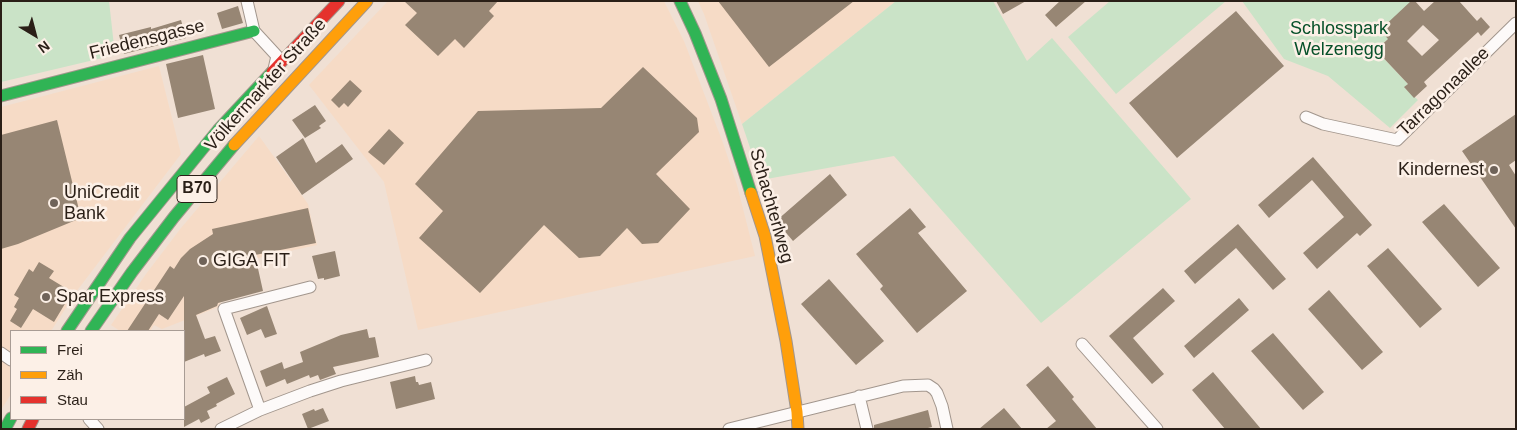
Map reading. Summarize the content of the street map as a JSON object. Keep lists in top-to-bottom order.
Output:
{
  "streets": {
    "main road": [
      "Friedensgasse",
      "Völkermarkter Straße",
      "B70",
      "Schachterlweg"
    ],
    "street": ["Tarragonaallee"]
  },
  "parks": ["Schlosspark Welzenegg"],
  "places": [
    "Kindernest",
    "UniCredit Bank",
    "GIGA FIT",
    "Spar Express"
  ],
  "legend": ["Frei", "Zäh", "Stau"],
  "north": "bottom right"
}
